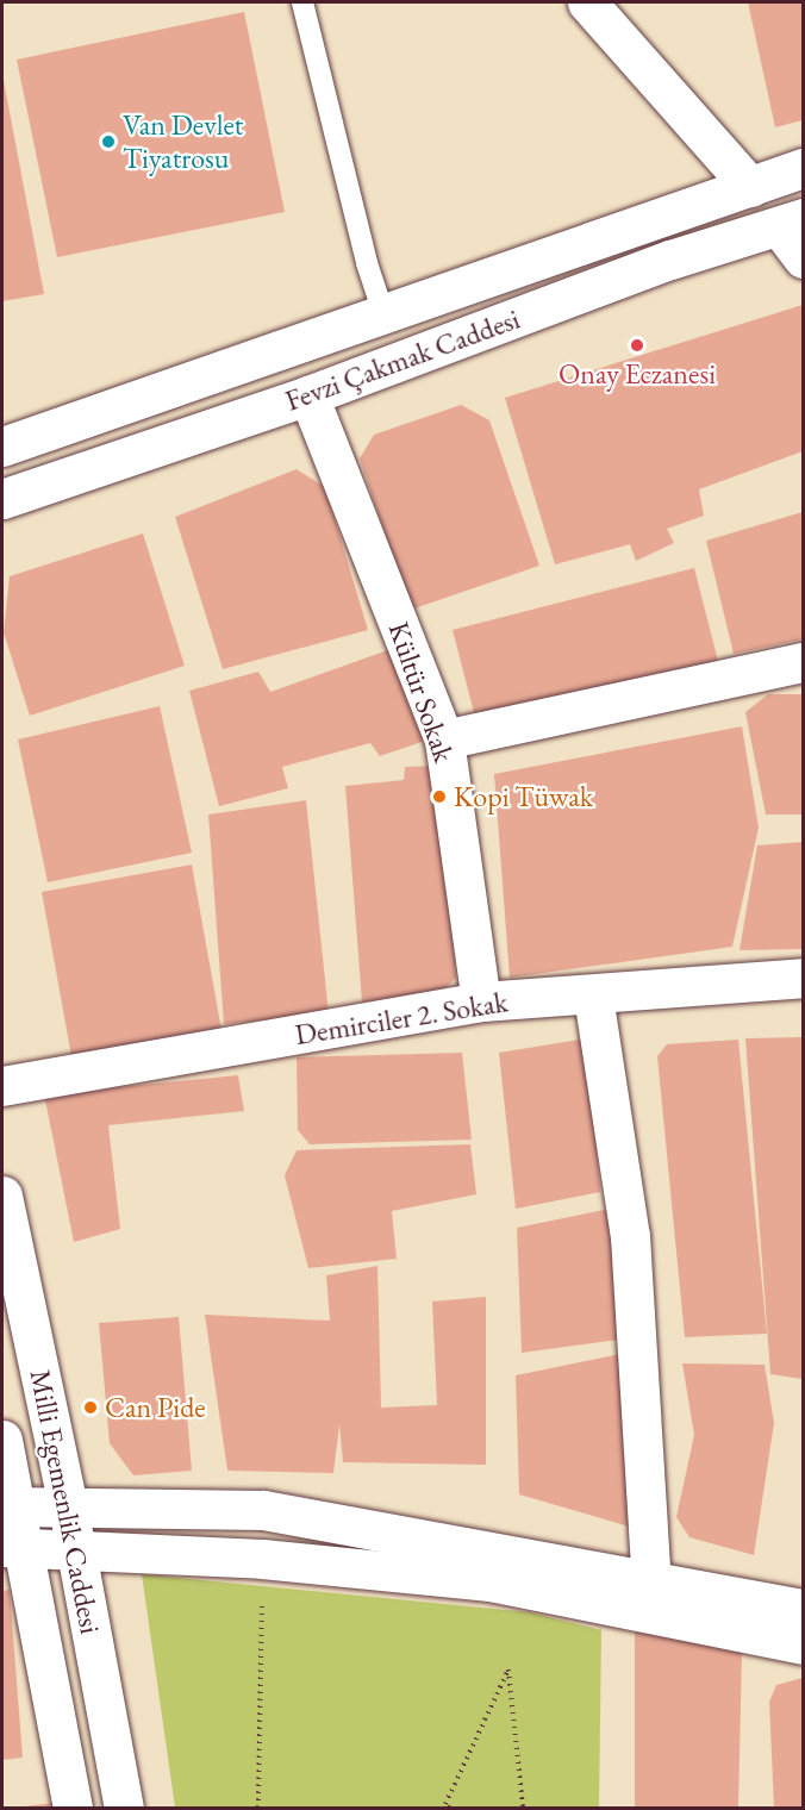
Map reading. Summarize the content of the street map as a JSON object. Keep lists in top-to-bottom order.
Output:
{
  "streets": {
    "street": [
      "Fevzi Çakmak Caddesi",
      "Kültür Sokak",
      "Demirciler 2. Sokak",
      "Milli Egemenlik Caddesi"
    ]
  },
  "crossings": [
    ["Fevzi Çakmak Caddesi", "Kültür Sokak"],
    ["Kültür Sokak", "Demirciler 2. Sokak"]
  ],
  "places": [
    "Van Devlet Tiyatrosu",
    "Onay Eczanesi",
    "Kopi Tüwak",
    "Can Pide"
  ]
}
